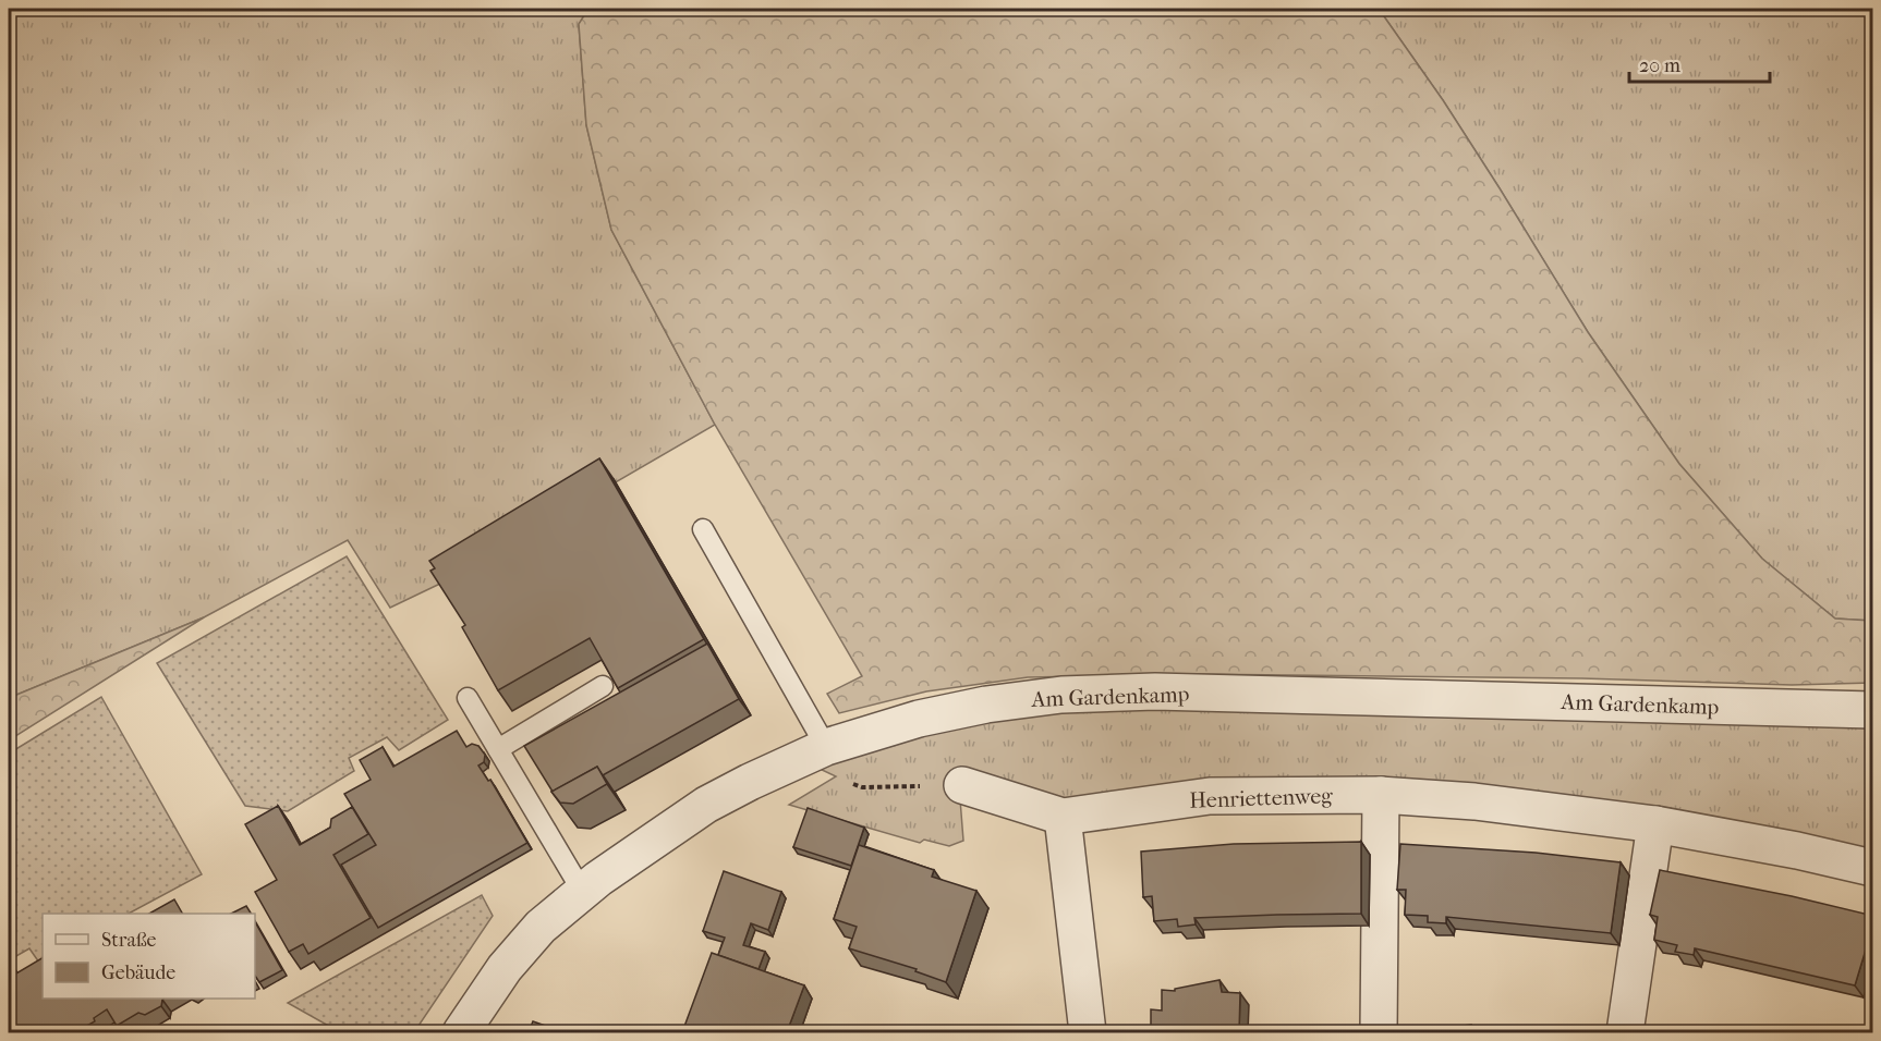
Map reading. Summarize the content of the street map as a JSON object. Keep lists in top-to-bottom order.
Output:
{
  "streets": {
    "street": ["Am Gardenkamp", "Henriettenweg"]
  },
  "legend": ["Straße", "Gebäude"],
  "scale_bar": "20 m"
}
